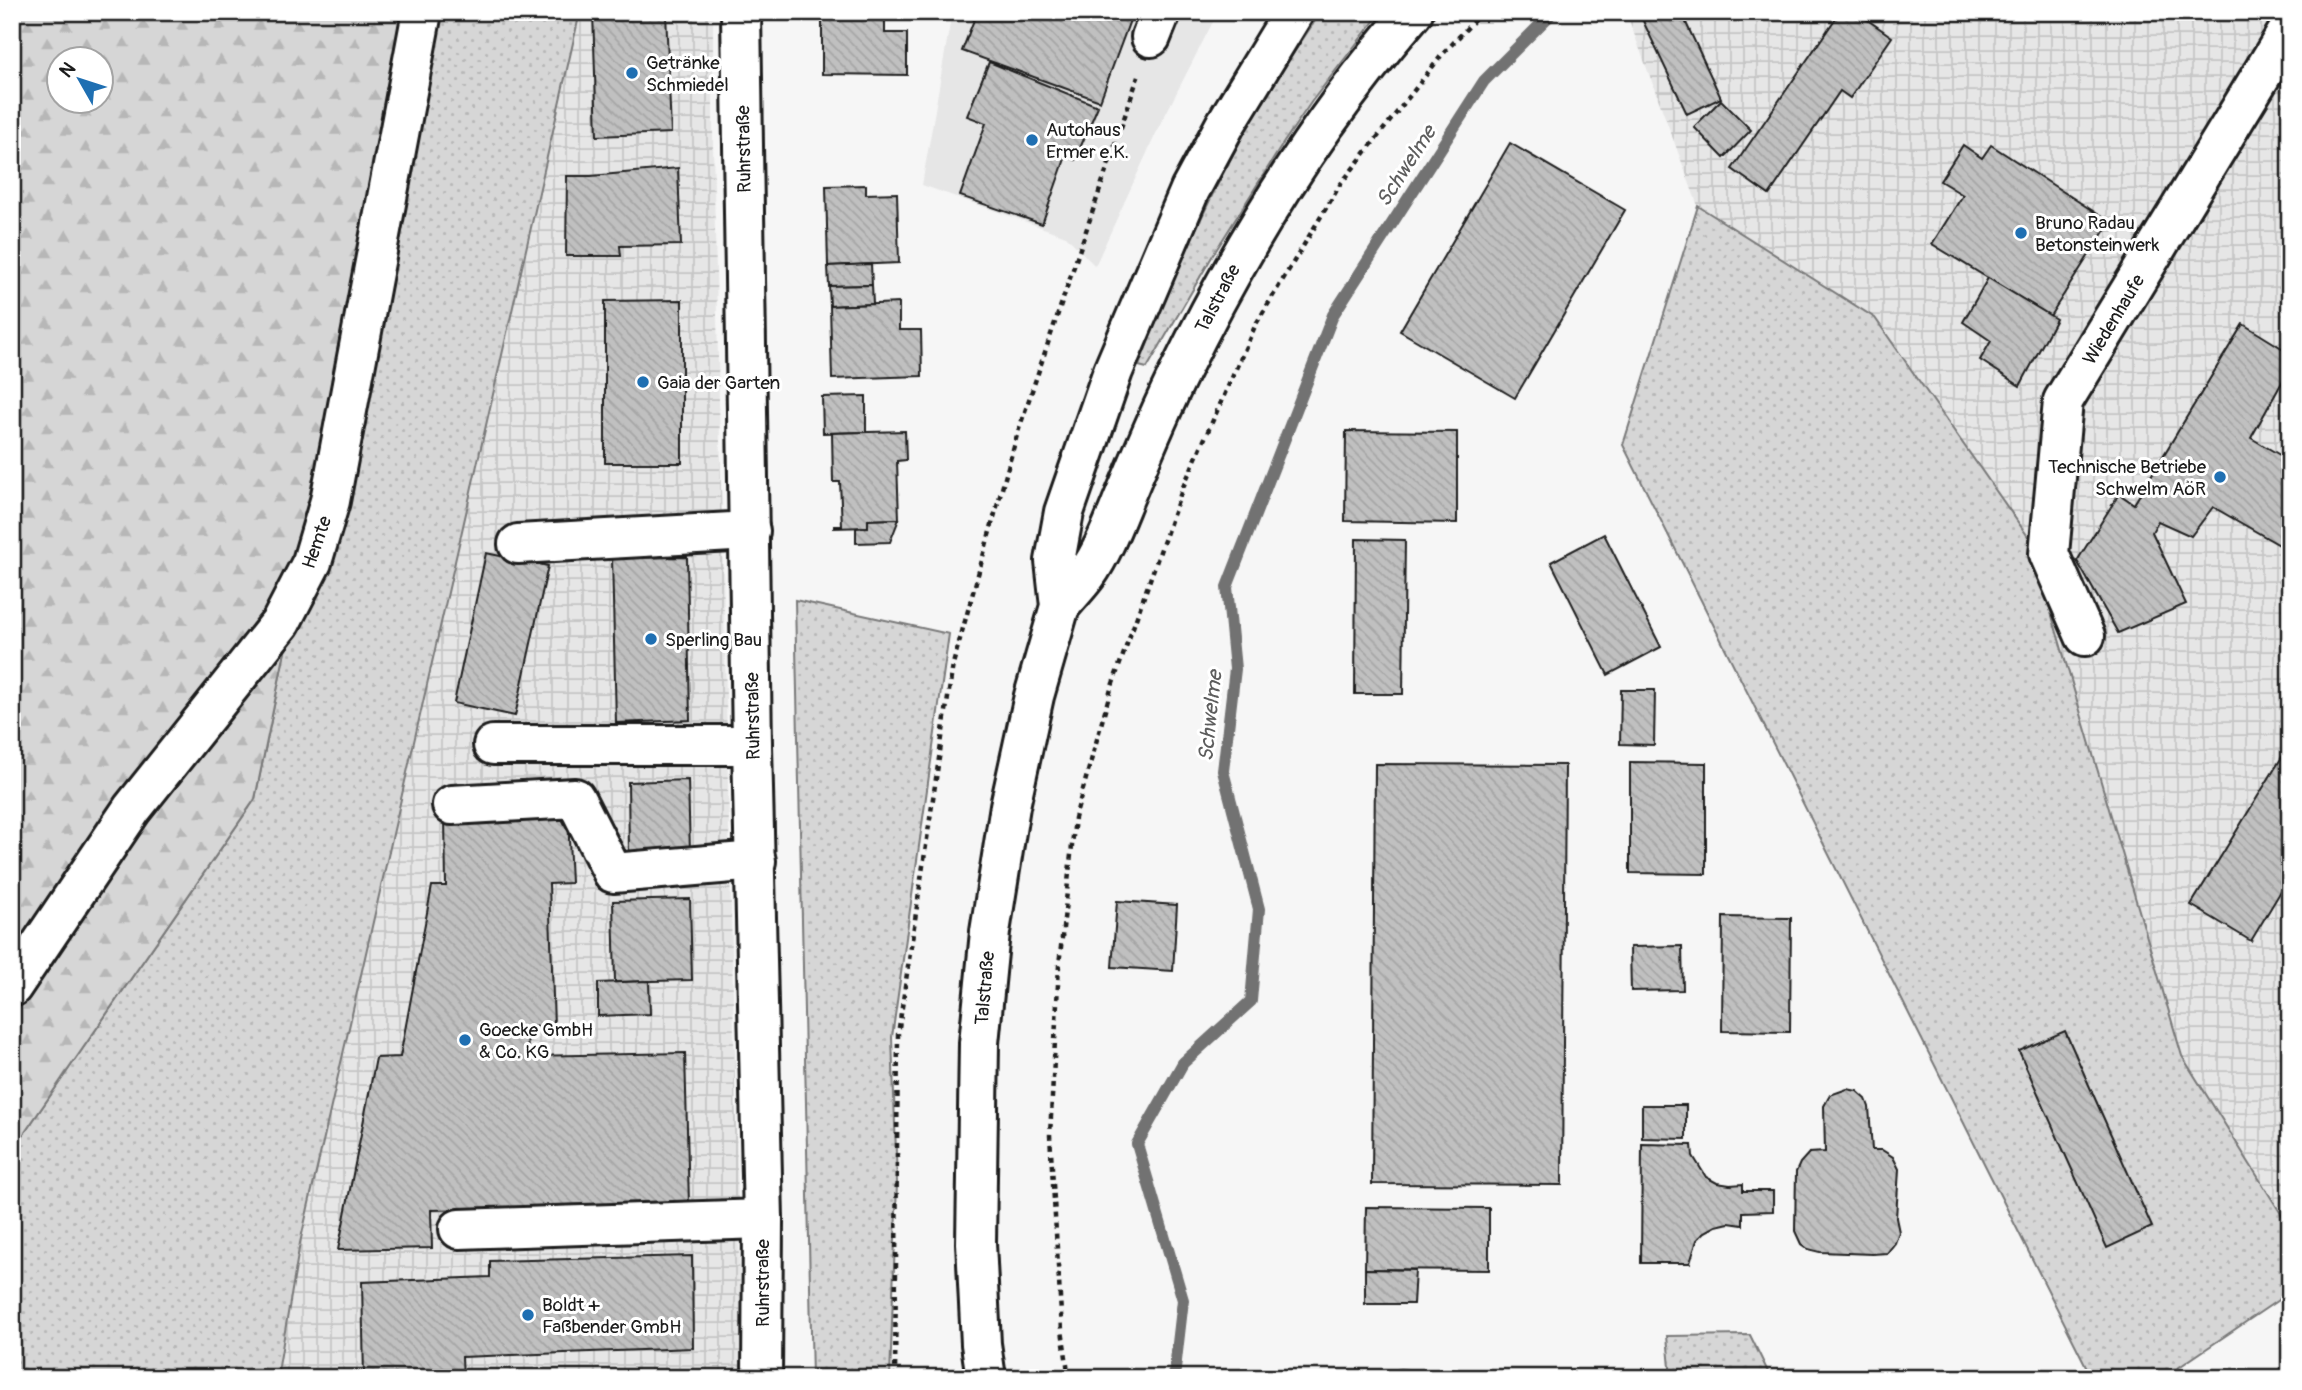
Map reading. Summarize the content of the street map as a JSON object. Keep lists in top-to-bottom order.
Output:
{
  "streets": {
    "street": [
      "Ruhrstraße",
      "Talstraße",
      "Wiedenhaufe",
      "Hemte"
    ]
  },
  "water": ["Schwelme"],
  "places": [
    "Getränke Schmiedel",
    "Autohaus Ermer e.K.",
    "Bruno Radau Betonsteinwerk",
    "Gaia der Garten",
    "Technische Betriebe Schwelm AöR",
    "Sperling Bau",
    "Goecke GmbH & Co. KG",
    "Boldt + Faßbender GmbH"
  ],
  "north": "top left"
}
